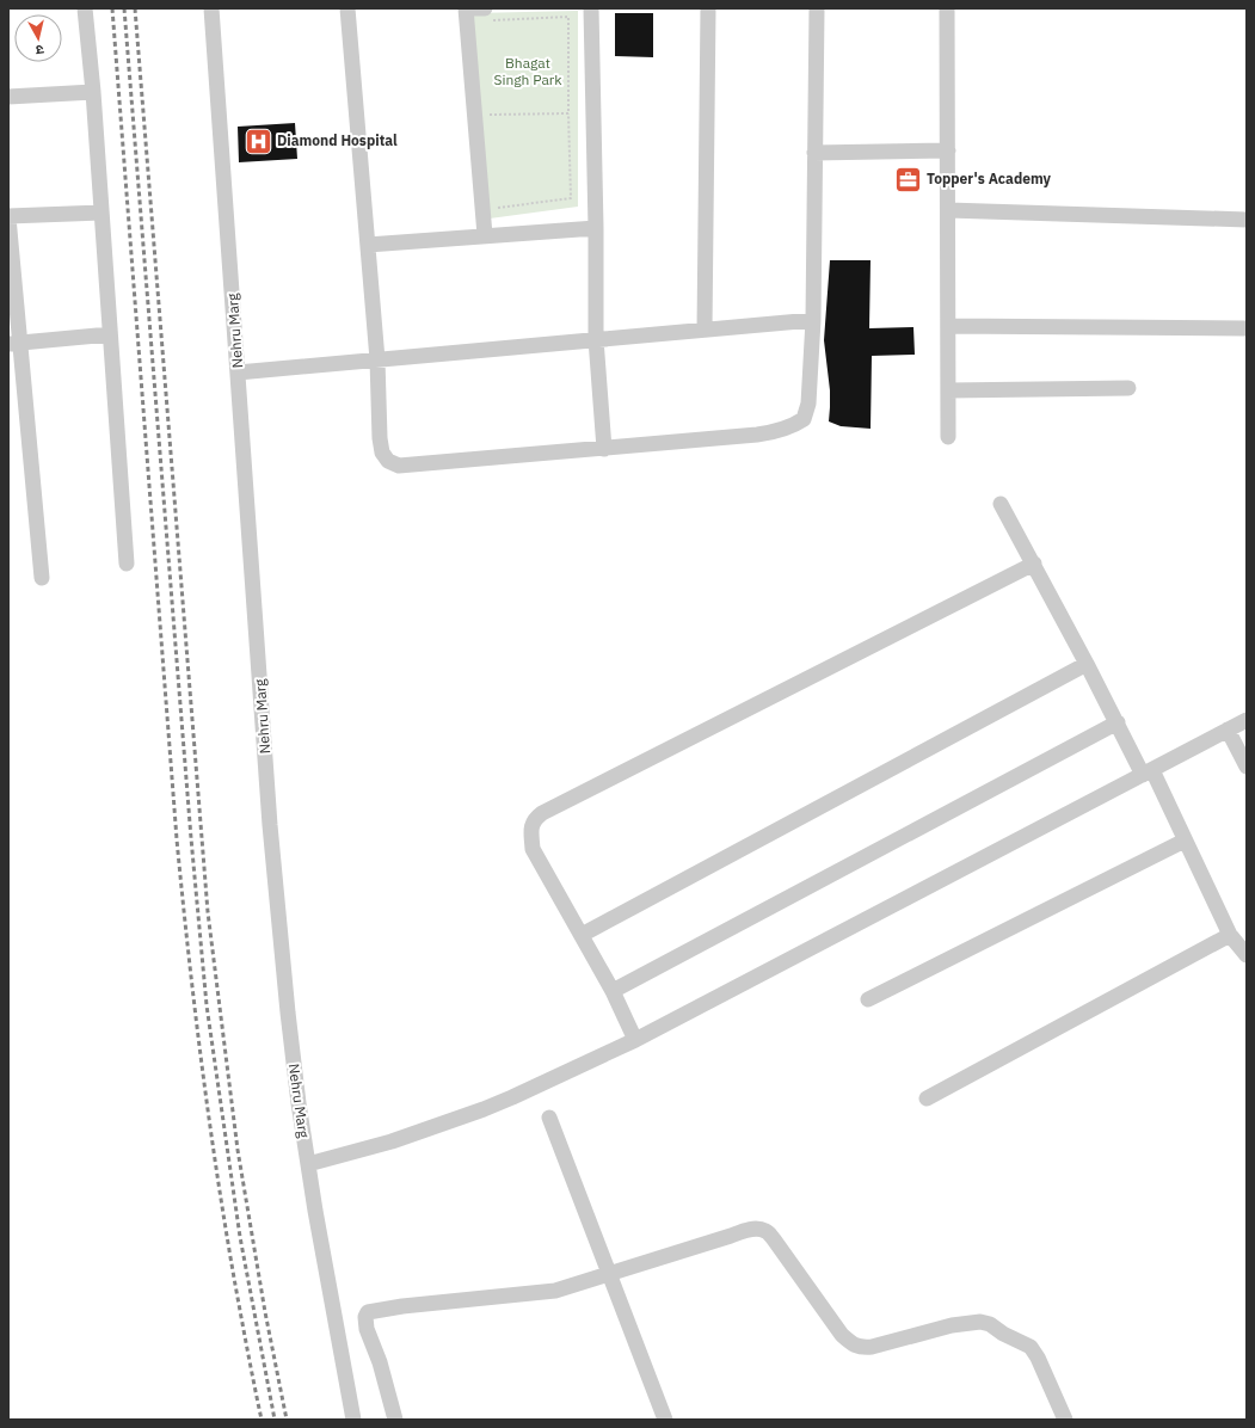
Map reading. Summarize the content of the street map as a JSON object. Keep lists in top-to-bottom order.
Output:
{
  "streets": {
    "street": ["Nehru Marg"]
  },
  "parks": ["Bhagat Singh Park"],
  "places": {
    "hospital": ["Diamond Hospital"],
    "office": ["Topper's Academy"]
  },
  "north": "bottom"
}
